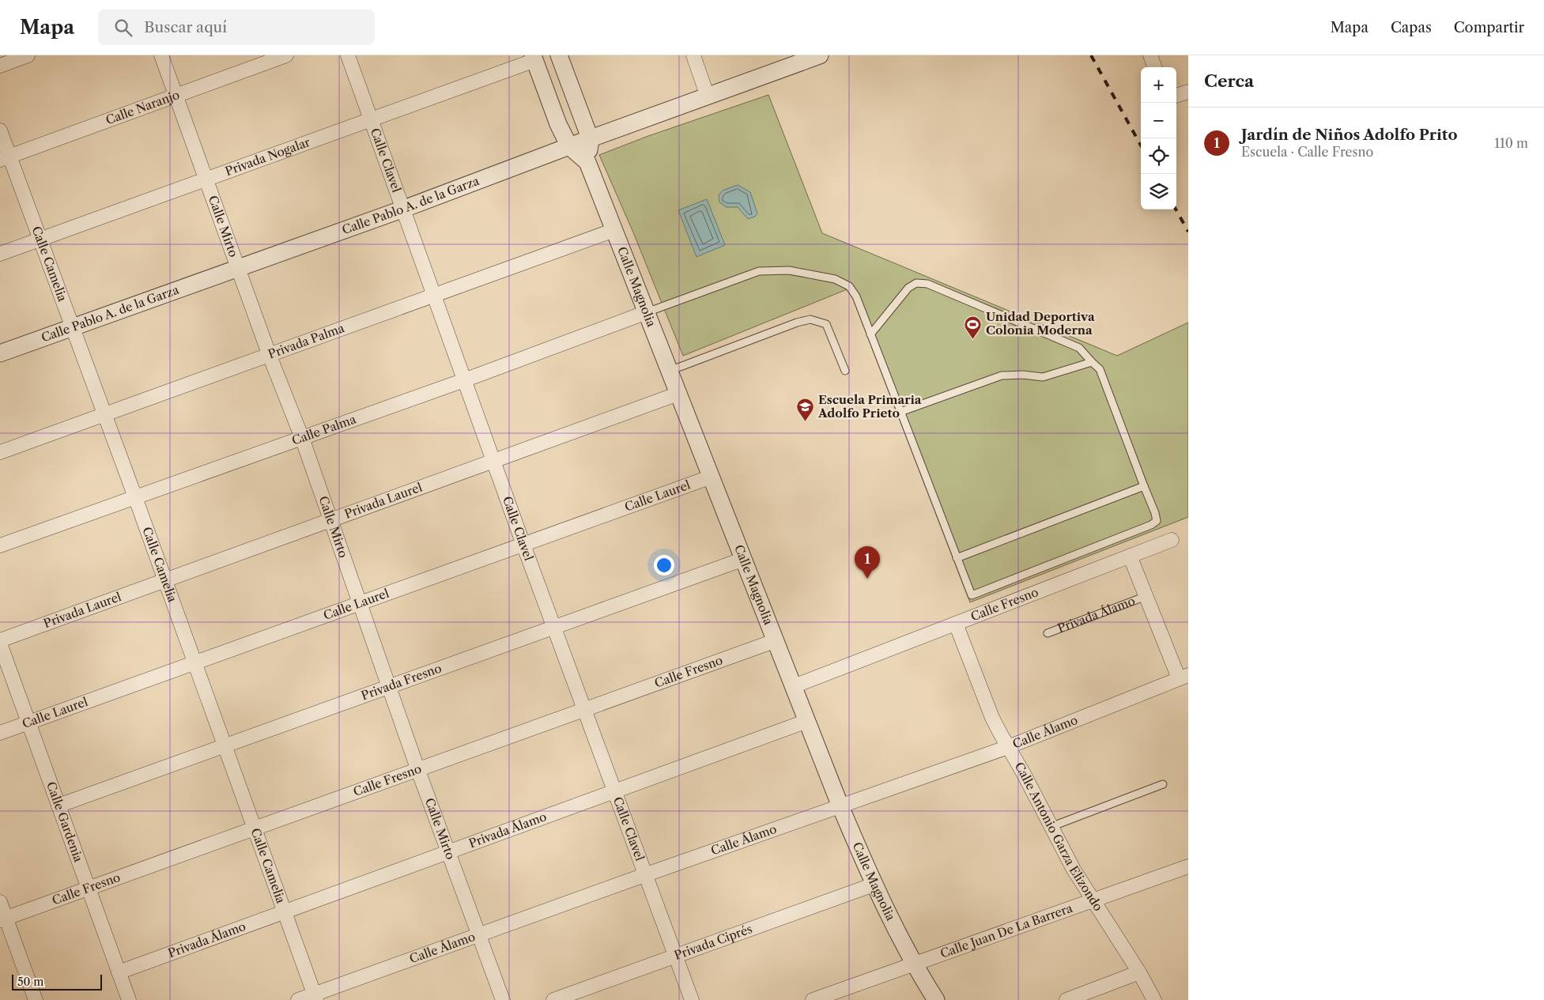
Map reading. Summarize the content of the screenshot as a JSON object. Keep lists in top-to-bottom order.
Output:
{
  "streets": {
    "street": [
      "Calle Naranjo",
      "Privada Nogalar",
      "Calle Clavel",
      "Calle Pablo A. de la Garza",
      "Calle Mirto",
      "Calle Camelia",
      "Calle Magnolia",
      "Privada Palma",
      "Calle Palma",
      "Calle Laurel",
      "Privada Laurel",
      "Calle Fresno",
      "Privada Álamo",
      "Privada Fresno",
      "Calle Álamo",
      "Calle Gardenia",
      "Calle Antonio Garza Elizondo",
      "Calle Juan De La Barrera",
      "Privada Ciprés"
    ]
  },
  "crossings": [
    ["Calle Naranjo", "Calle Mirto"],
    ["Calle Naranjo", "Calle Camelia"],
    ["Privada Nogalar", "Calle Clavel"],
    ["Privada Nogalar", "Calle Mirto"],
    ["Privada Nogalar", "Calle Camelia"],
    ["Privada Nogalar", "Calle Magnolia"],
    ["Calle Clavel", "Calle Pablo A. de la Garza"],
    ["Calle Clavel", "Privada Palma"],
    ["Calle Clavel", "Calle Palma"],
    ["Calle Clavel", "Calle Laurel"],
    ["Calle Clavel", "Privada Laurel"],
    ["Calle Clavel", "Calle Fresno"],
    ["Calle Clavel", "Privada Álamo"],
    ["Calle Clavel", "Privada Fresno"],
    ["Calle Clavel", "Calle Álamo"],
    ["Calle Clavel", "Privada Ciprés"],
    ["Calle Pablo A. de la Garza", "Calle Mirto"],
    ["Calle Pablo A. de la Garza", "Calle Camelia"],
    ["Calle Pablo A. de la Garza", "Calle Magnolia"],
    ["Calle Mirto", "Privada Palma"],
    ["Calle Mirto", "Calle Palma"],
    ["Calle Mirto", "Calle Laurel"],
    ["Calle Mirto", "Privada Laurel"],
    ["Calle Mirto", "Calle Fresno"],
    ["Calle Mirto", "Privada Álamo"],
    ["Calle Mirto", "Privada Fresno"],
    ["Calle Mirto", "Calle Álamo"],
    ["Calle Camelia", "Privada Palma"],
    ["Calle Camelia", "Calle Palma"],
    ["Calle Camelia", "Calle Laurel"],
    ["Calle Camelia", "Privada Laurel"],
    ["Calle Camelia", "Calle Fresno"],
    ["Calle Camelia", "Privada Álamo"],
    ["Calle Camelia", "Privada Fresno"],
    ["Calle Camelia", "Calle Álamo"],
    ["Calle Magnolia", "Privada Palma"],
    ["Calle Magnolia", "Calle Palma"],
    ["Calle Magnolia", "Calle Laurel"],
    ["Calle Magnolia", "Privada Laurel"],
    ["Calle Magnolia", "Calle Fresno"],
    ["Calle Magnolia", "Privada Álamo"],
    ["Calle Magnolia", "Privada Fresno"],
    ["Calle Magnolia", "Calle Álamo"],
    ["Calle Magnolia", "Calle Juan De La Barrera"],
    ["Calle Magnolia", "Privada Ciprés"],
    ["Calle Laurel", "Calle Gardenia"],
    ["Calle Fresno", "Calle Gardenia"],
    ["Calle Fresno", "Calle Antonio Garza Elizondo"],
    ["Privada Álamo", "Calle Gardenia"],
    ["Privada Fresno", "Calle Gardenia"],
    ["Calle Álamo", "Calle Antonio Garza Elizondo"],
    ["Calle Antonio Garza Elizondo", "Calle Juan De La Barrera"]
  ],
  "places": {
    "sports": ["Unidad Deportiva Colonia Moderna"],
    "school or university": ["Escuela Primaria Adolfo Prieto"]
  },
  "scale_bar": "50 m",
  "page": {
    "header": "Mapa",
    "search": "Buscar aquí",
    "nav": ["Mapa", "Capas", "Compartir"],
    "heading": "Cerca",
    "map_buttons": ["+", "−"],
    "list": [
      {
        "mark": "1",
        "name": "Jardín de Niños Adolfo Prito",
        "note": "Escuela · Calle Fresno",
        "value": "110 m"
      }
    ],
    "pins": "1",
    "scale": "50 m"
  }
}
